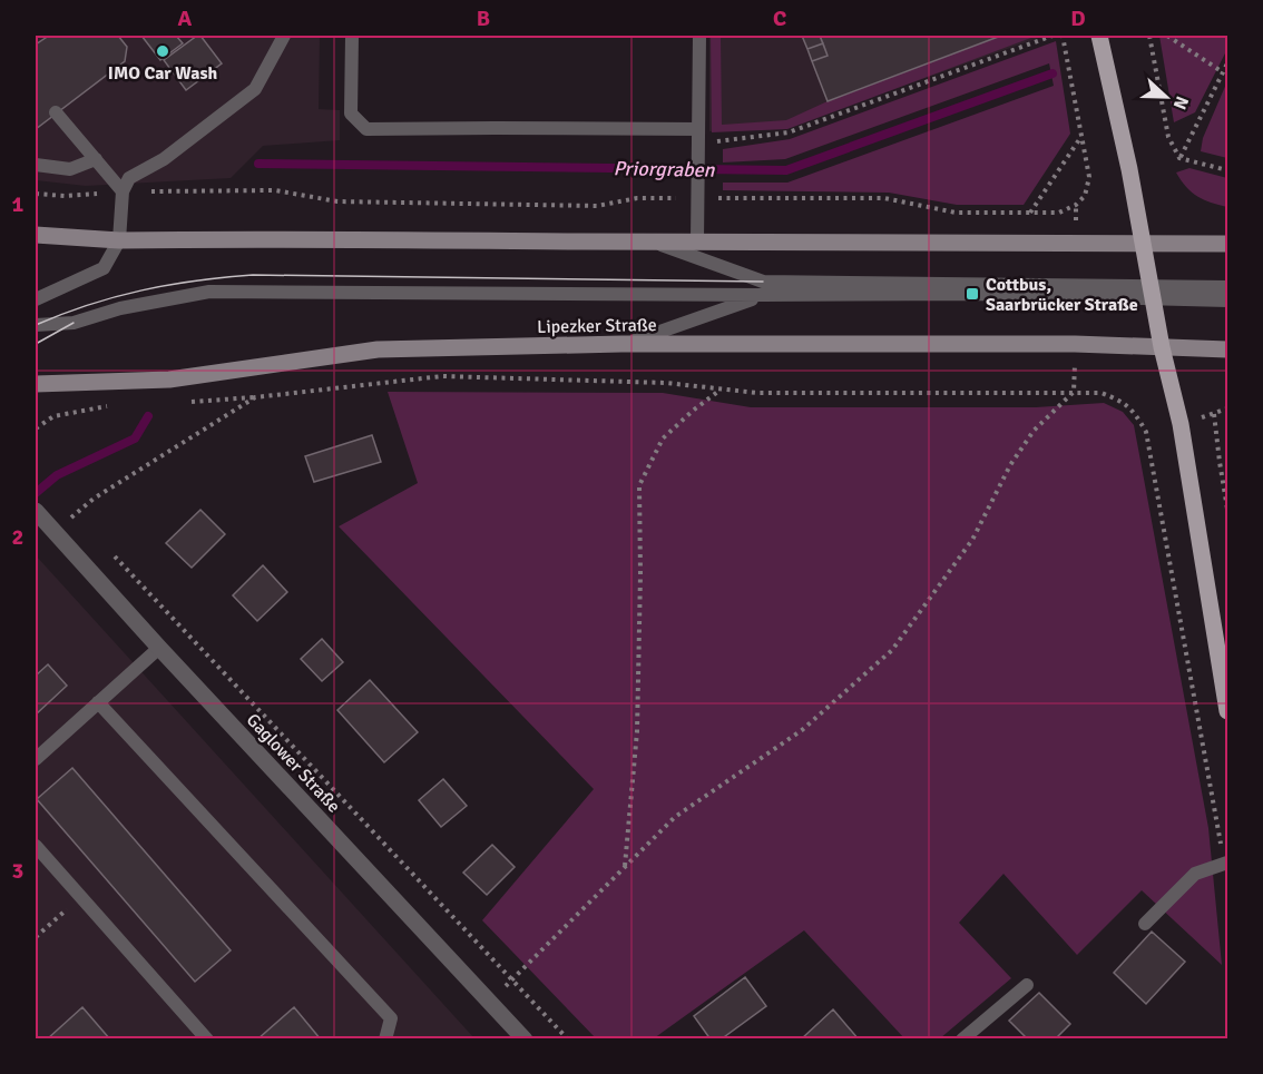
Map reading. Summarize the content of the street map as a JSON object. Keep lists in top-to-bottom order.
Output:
{
  "streets": {
    "main road": ["Lipezker Straße"],
    "street": ["Gaglower Straße"]
  },
  "water": ["Priorgraben"],
  "places": {
    "other": ["IMO Car Wash"],
    "transit": ["Cottbus, Saarbrücker Straße"]
  },
  "north": "right",
  "grid": {
    "columns": [
      "A",
      "B",
      "C",
      "D"
    ],
    "rows": ["1", "2", "3"]
  }
}
